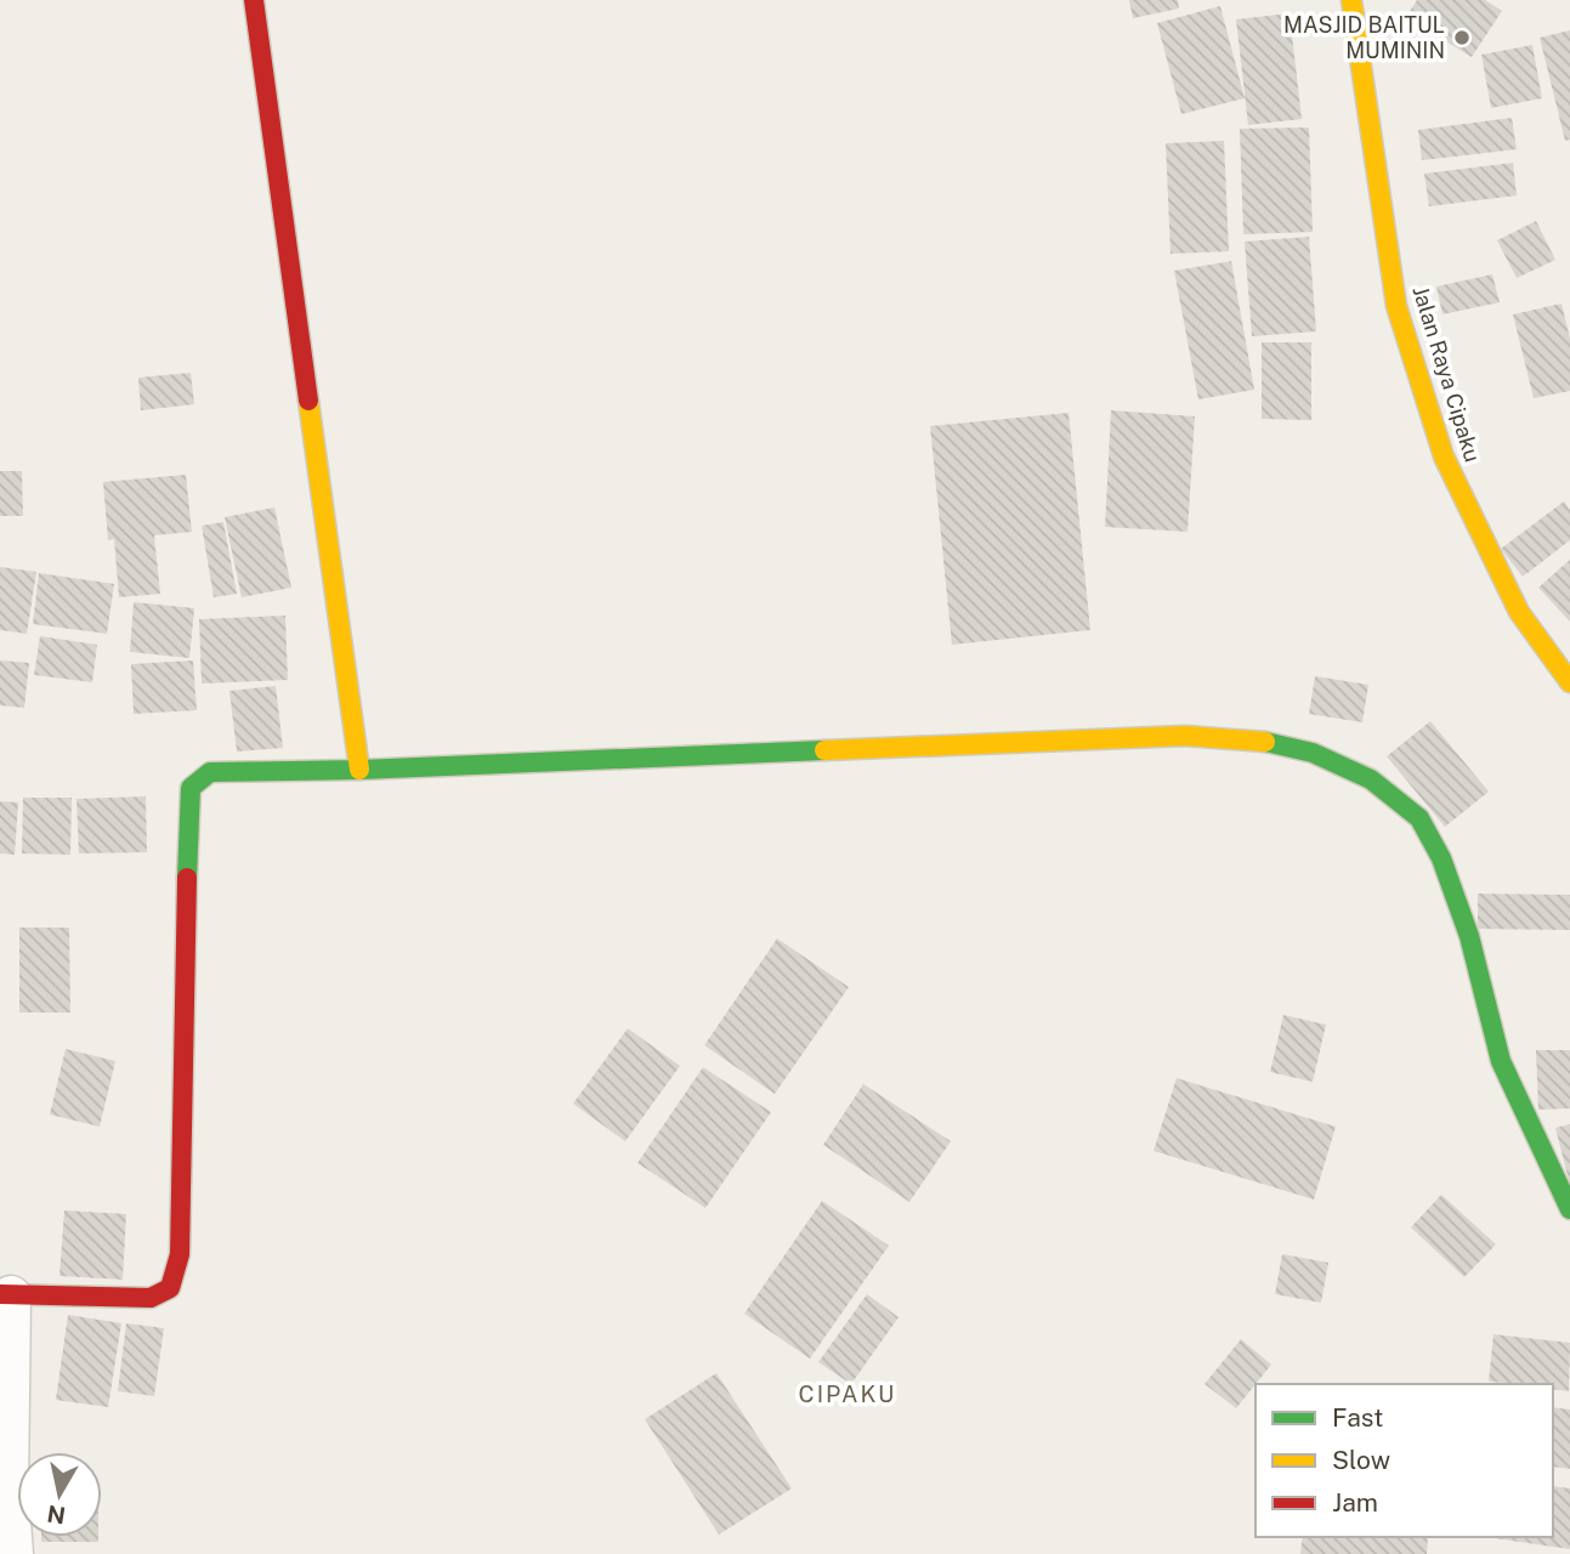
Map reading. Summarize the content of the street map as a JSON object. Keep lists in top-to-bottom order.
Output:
{
  "streets": {
    "street": ["Jalan Raya Cipaku"]
  },
  "districts": ["CIPAKU"],
  "places": ["MASJID BAITUL MUMININ"],
  "legend": ["Fast", "Slow", "Jam"],
  "north": "bottom"
}
